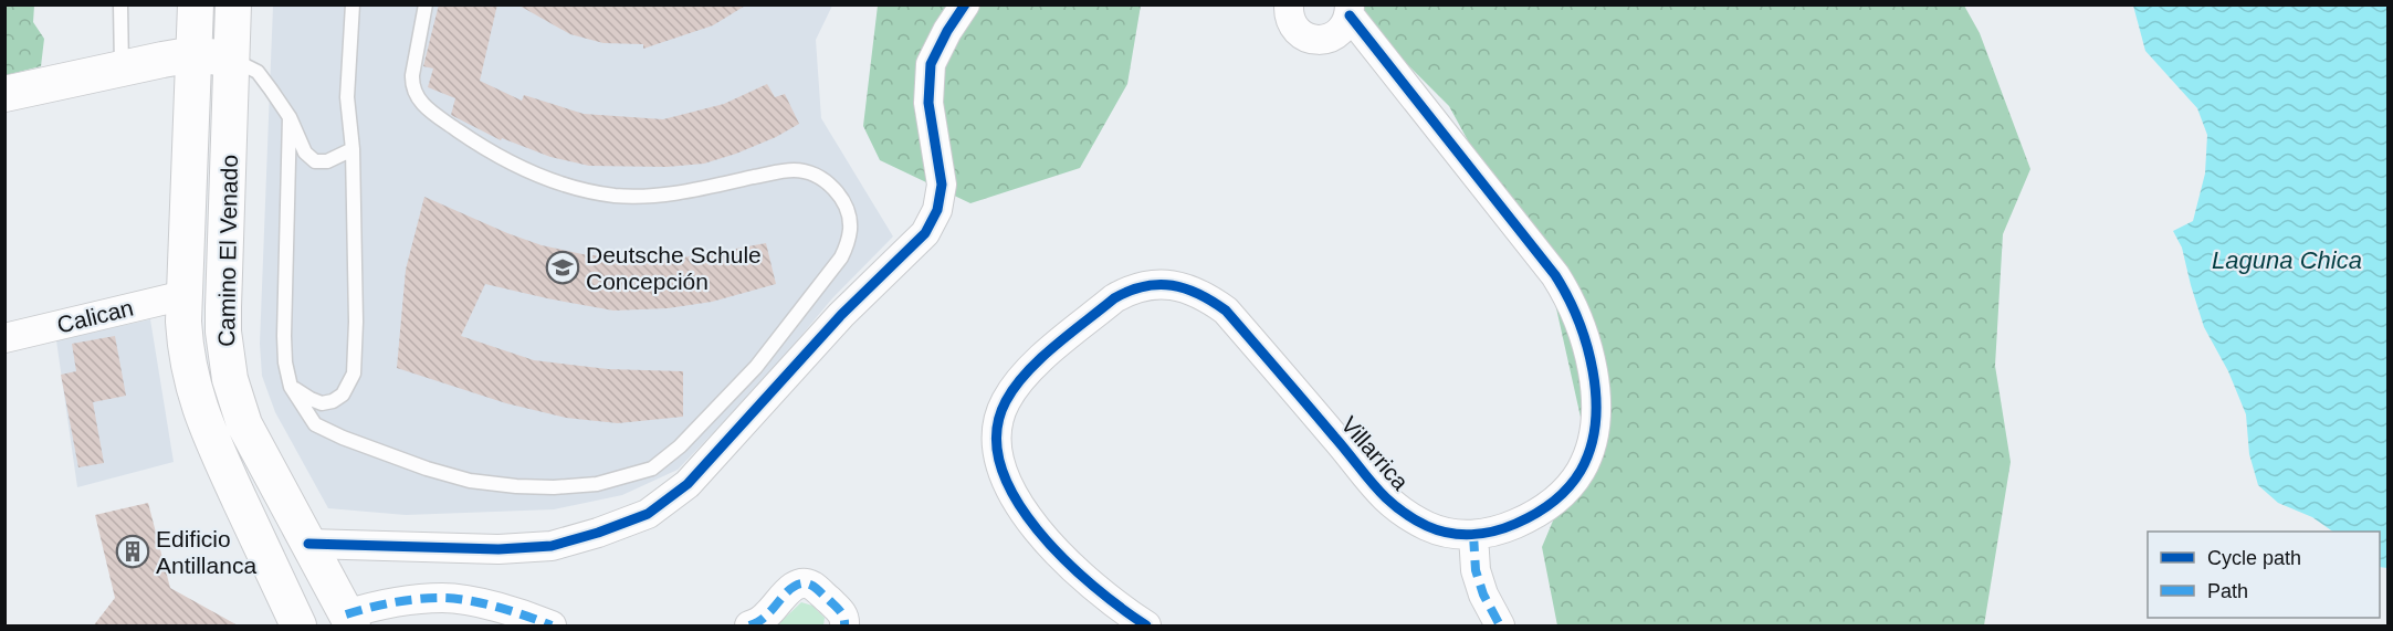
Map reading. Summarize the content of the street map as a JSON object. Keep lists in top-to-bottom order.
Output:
{
  "streets": {
    "street": ["Camino El Venado", "Calican", "Villarrica"]
  },
  "crossings": [
    ["Camino El Venado", "Calican"]
  ],
  "water": ["Laguna Chica"],
  "places": {
    "school or university": ["Deutsche Schule Concepción"],
    "building": ["Edificio Antillanca"]
  },
  "legend": ["Cycle path", "Path"]
}
